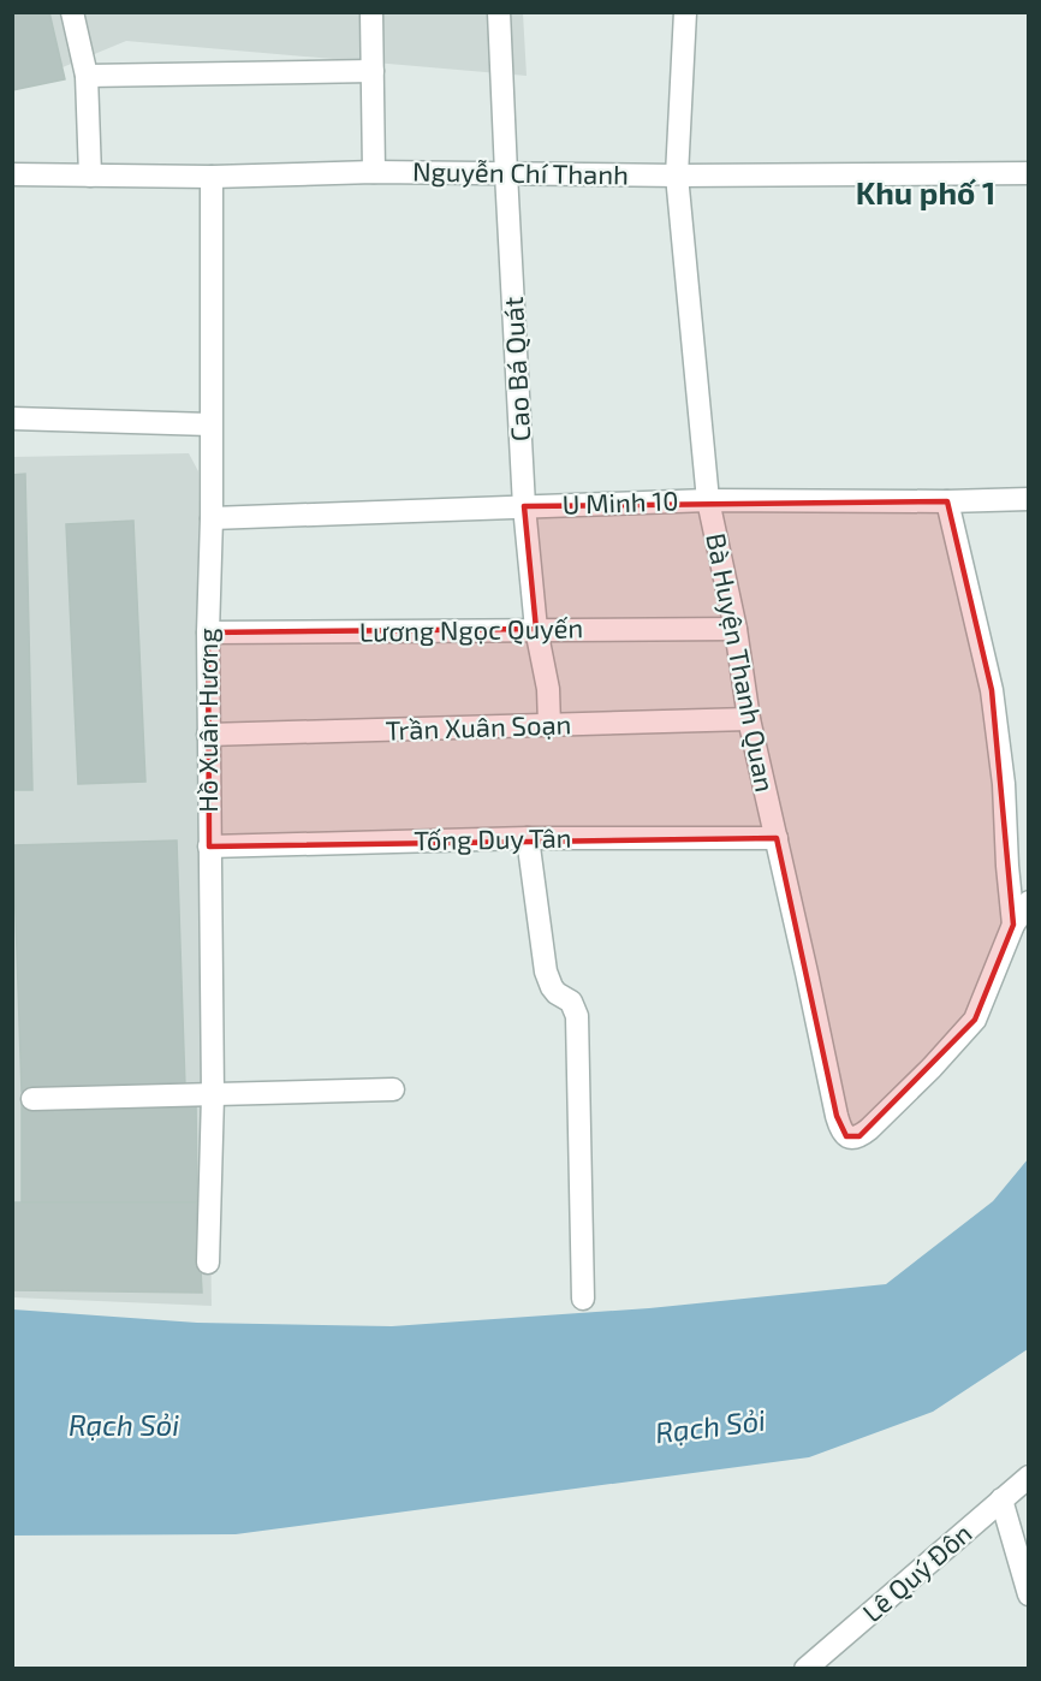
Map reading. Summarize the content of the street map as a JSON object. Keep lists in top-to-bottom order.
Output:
{
  "streets": {
    "street": [
      "Nguyễn Chí Thanh",
      "Cao Bá Quát",
      "U Minh 10",
      "Lương Ngọc Quyến",
      "Bà Huyện Thanh Quan",
      "Hồ Xuân Hương",
      "Trần Xuân Soạn",
      "Tống Duy Tân",
      "Lê Quý Đôn"
    ]
  },
  "crossings": [
    ["Nguyễn Chí Thanh", "Cao Bá Quát"],
    ["Nguyễn Chí Thanh", "Bà Huyện Thanh Quan"],
    ["Nguyễn Chí Thanh", "Hồ Xuân Hương"],
    ["Cao Bá Quát", "U Minh 10"],
    ["Cao Bá Quát", "Lương Ngọc Quyến"],
    ["Cao Bá Quát", "Trần Xuân Soạn"],
    ["U Minh 10", "Bà Huyện Thanh Quan"],
    ["U Minh 10", "Hồ Xuân Hương"],
    ["Lương Ngọc Quyến", "Bà Huyện Thanh Quan"],
    ["Lương Ngọc Quyến", "Hồ Xuân Hương"],
    ["Bà Huyện Thanh Quan", "Trần Xuân Soạn"],
    ["Bà Huyện Thanh Quan", "Tống Duy Tân"],
    ["Hồ Xuân Hương", "Trần Xuân Soạn"],
    ["Hồ Xuân Hương", "Tống Duy Tân"]
  ],
  "districts": ["Khu phố 1"],
  "water": ["Rạch Sỏi"]
}
